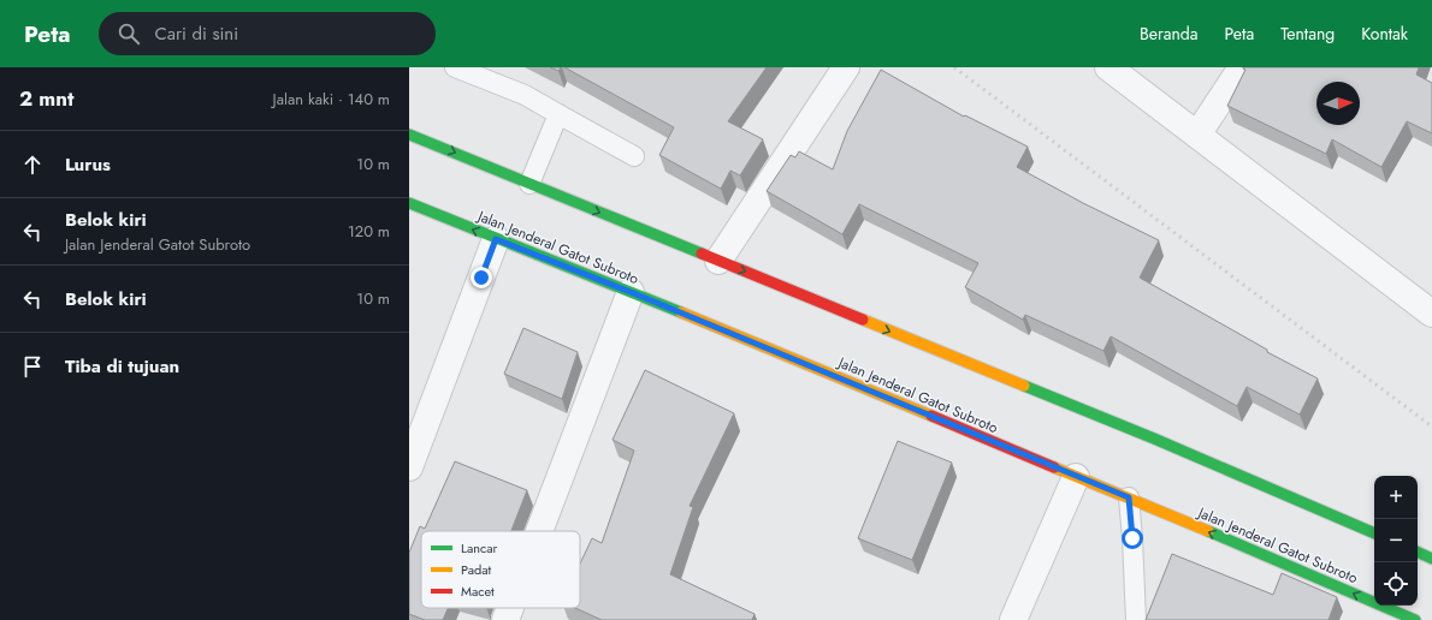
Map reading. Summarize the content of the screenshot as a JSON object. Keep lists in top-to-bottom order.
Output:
{
  "streets": {
    "main road": ["Jalan Jenderal Gatot Subroto"]
  },
  "legend": ["Lancar", "Padat", "Macet"],
  "north": "right",
  "page": {
    "header": "Peta",
    "search": "Cari di sini",
    "nav": [
      "Beranda",
      "Peta",
      "Tentang",
      "Kontak"
    ],
    "heading": ["2 mnt", "Jalan kaki · 140 m"],
    "list": [
      ["Lurus", "10 m"],
      ["Belok kiri", "Jalan Jenderal Gatot Subroto", "120 m"],
      ["Belok kiri", "10 m"],
      "Tiba di tujuan"
    ],
    "map_buttons": ["+", "−"]
  }
}
